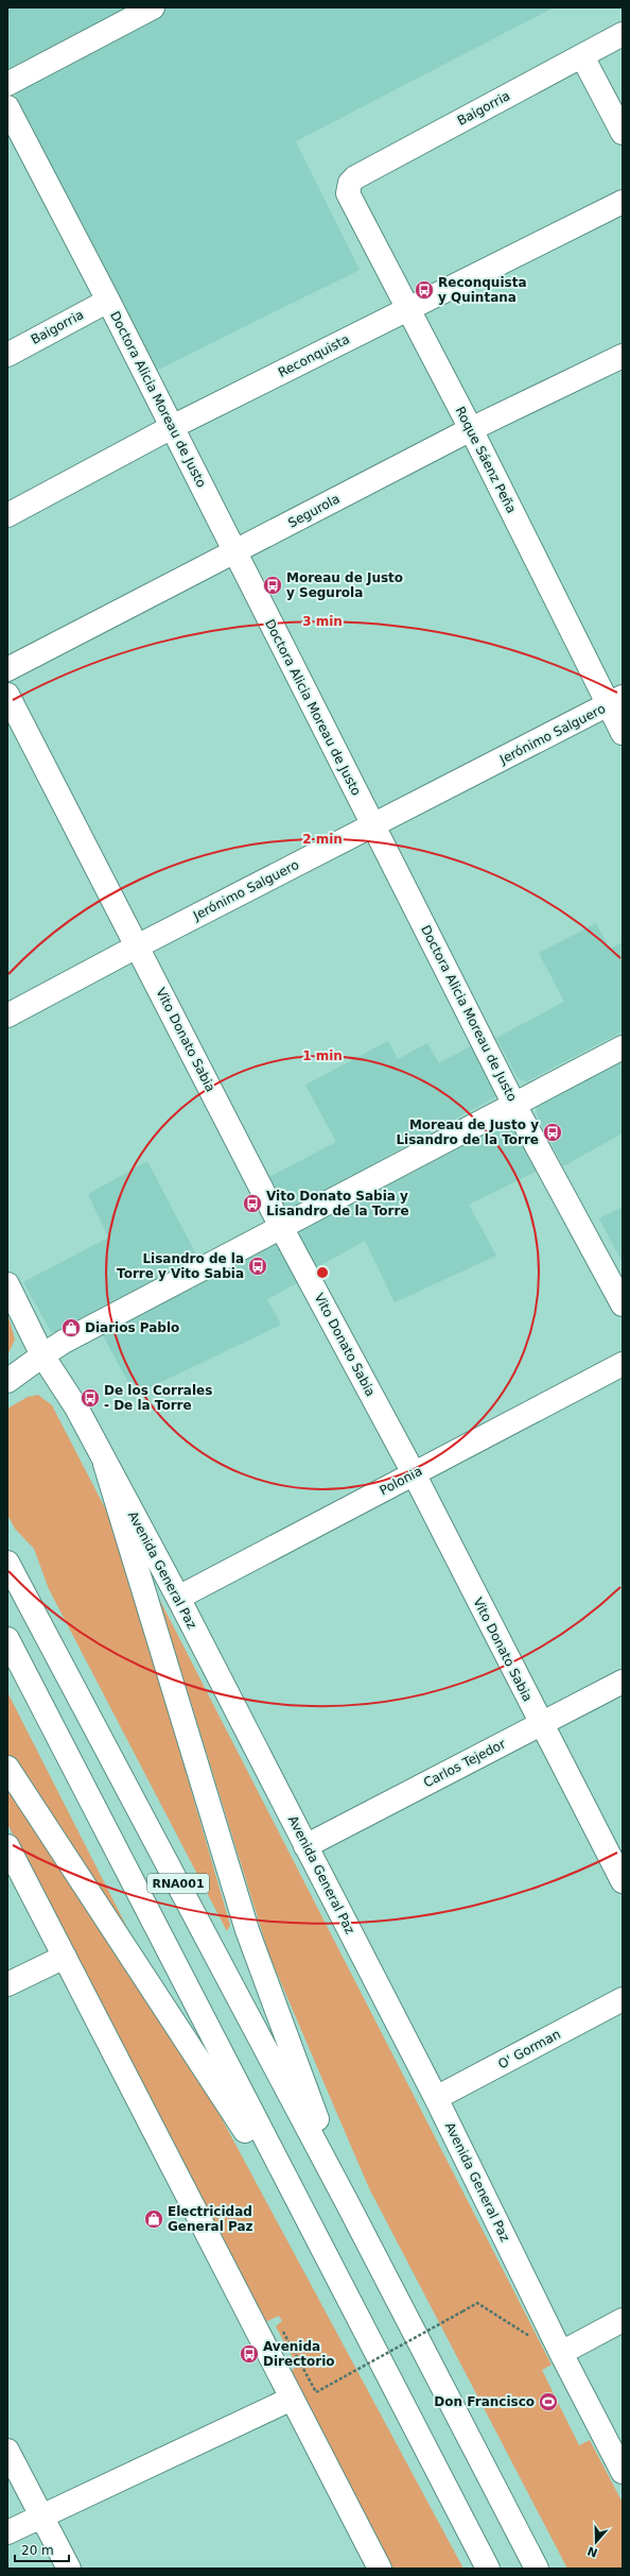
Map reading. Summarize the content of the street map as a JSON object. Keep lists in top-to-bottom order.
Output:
{
  "streets": {
    "main road": [
      "Baigorria",
      "Reconquista",
      "Doctora Alicia Moreau de Justo",
      "Roque Sáenz Peña",
      "Segurola",
      "Jerónimo Salguero",
      "Vito Donato Sabia",
      "Polonia",
      "Avenida General Paz",
      "Carlos Tejedor",
      "RNA001",
      "O' Gorman"
    ]
  },
  "crossings": [
    ["Baigorria", "Doctora Alicia Moreau de Justo"],
    ["Baigorria", "Roque Sáenz Peña"],
    ["Reconquista", "Doctora Alicia Moreau de Justo"],
    ["Reconquista", "Roque Sáenz Peña"],
    ["Doctora Alicia Moreau de Justo", "Segurola"],
    ["Doctora Alicia Moreau de Justo", "Jerónimo Salguero"],
    ["Roque Sáenz Peña", "Segurola"],
    ["Roque Sáenz Peña", "Jerónimo Salguero"],
    ["Jerónimo Salguero", "Vito Donato Sabia"],
    ["Vito Donato Sabia", "Polonia"],
    ["Vito Donato Sabia", "Carlos Tejedor"],
    ["Polonia", "Avenida General Paz"],
    ["Avenida General Paz", "Carlos Tejedor"],
    ["Avenida General Paz", "O' Gorman"]
  ],
  "places": {
    "bus stop": [
      "Reconquista y Quintana",
      "Moreau de Justo y Segurola",
      "Moreau de Justo y Lisandro de la Torre",
      "Vito Donato Sabia y Lisandro de la Torre",
      "Lisandro de la Torre y Vito Sabia",
      "De los Corrales - De la Torre",
      "Avenida Directorio"
    ],
    "shop": ["Diarios Pablo", "Electricidad General Paz"],
    "sports": ["Don Francisco"]
  },
  "scale_bar": "20 m",
  "north": "bottom",
  "rings": ["3 min", "2 min", "1 min"]
}
